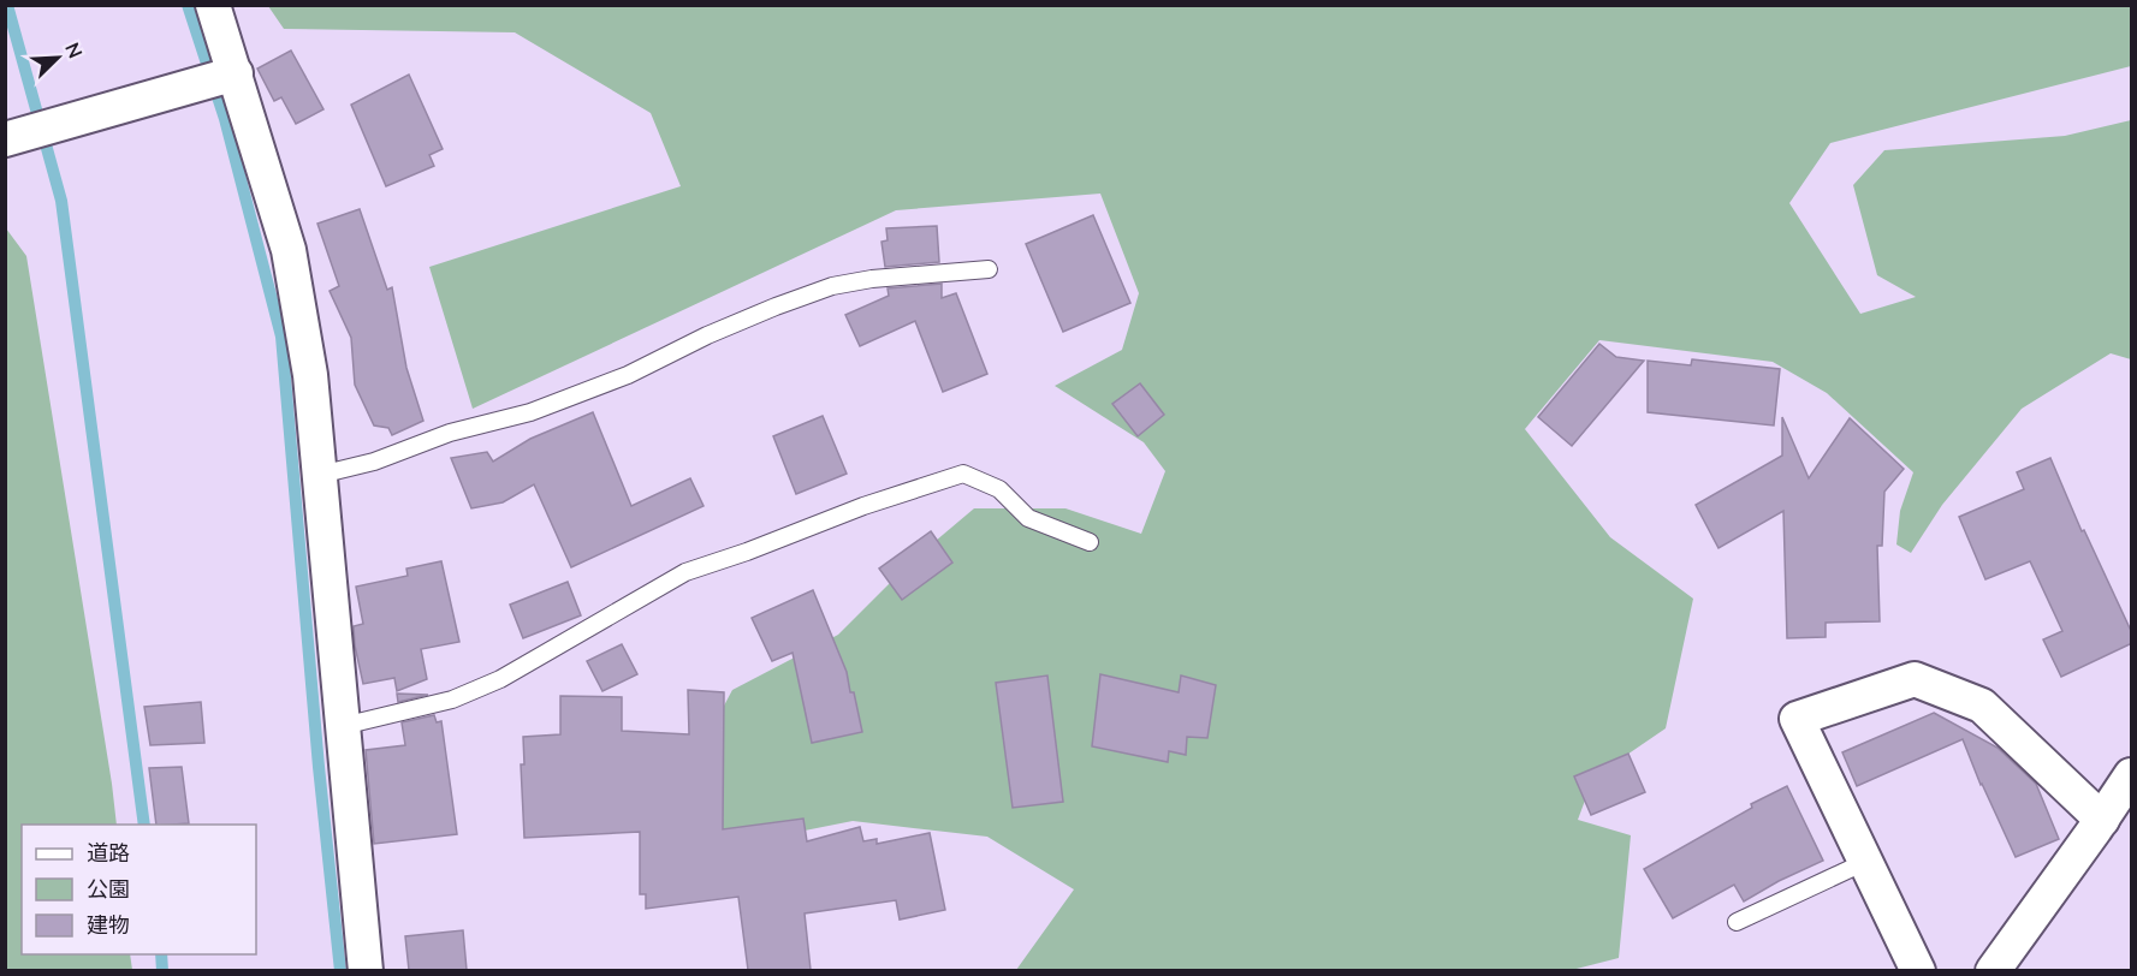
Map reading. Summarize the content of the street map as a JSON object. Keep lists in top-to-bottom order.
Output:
{
  "legend": ["道路", "公園", "建物"],
  "north": "top right"
}
